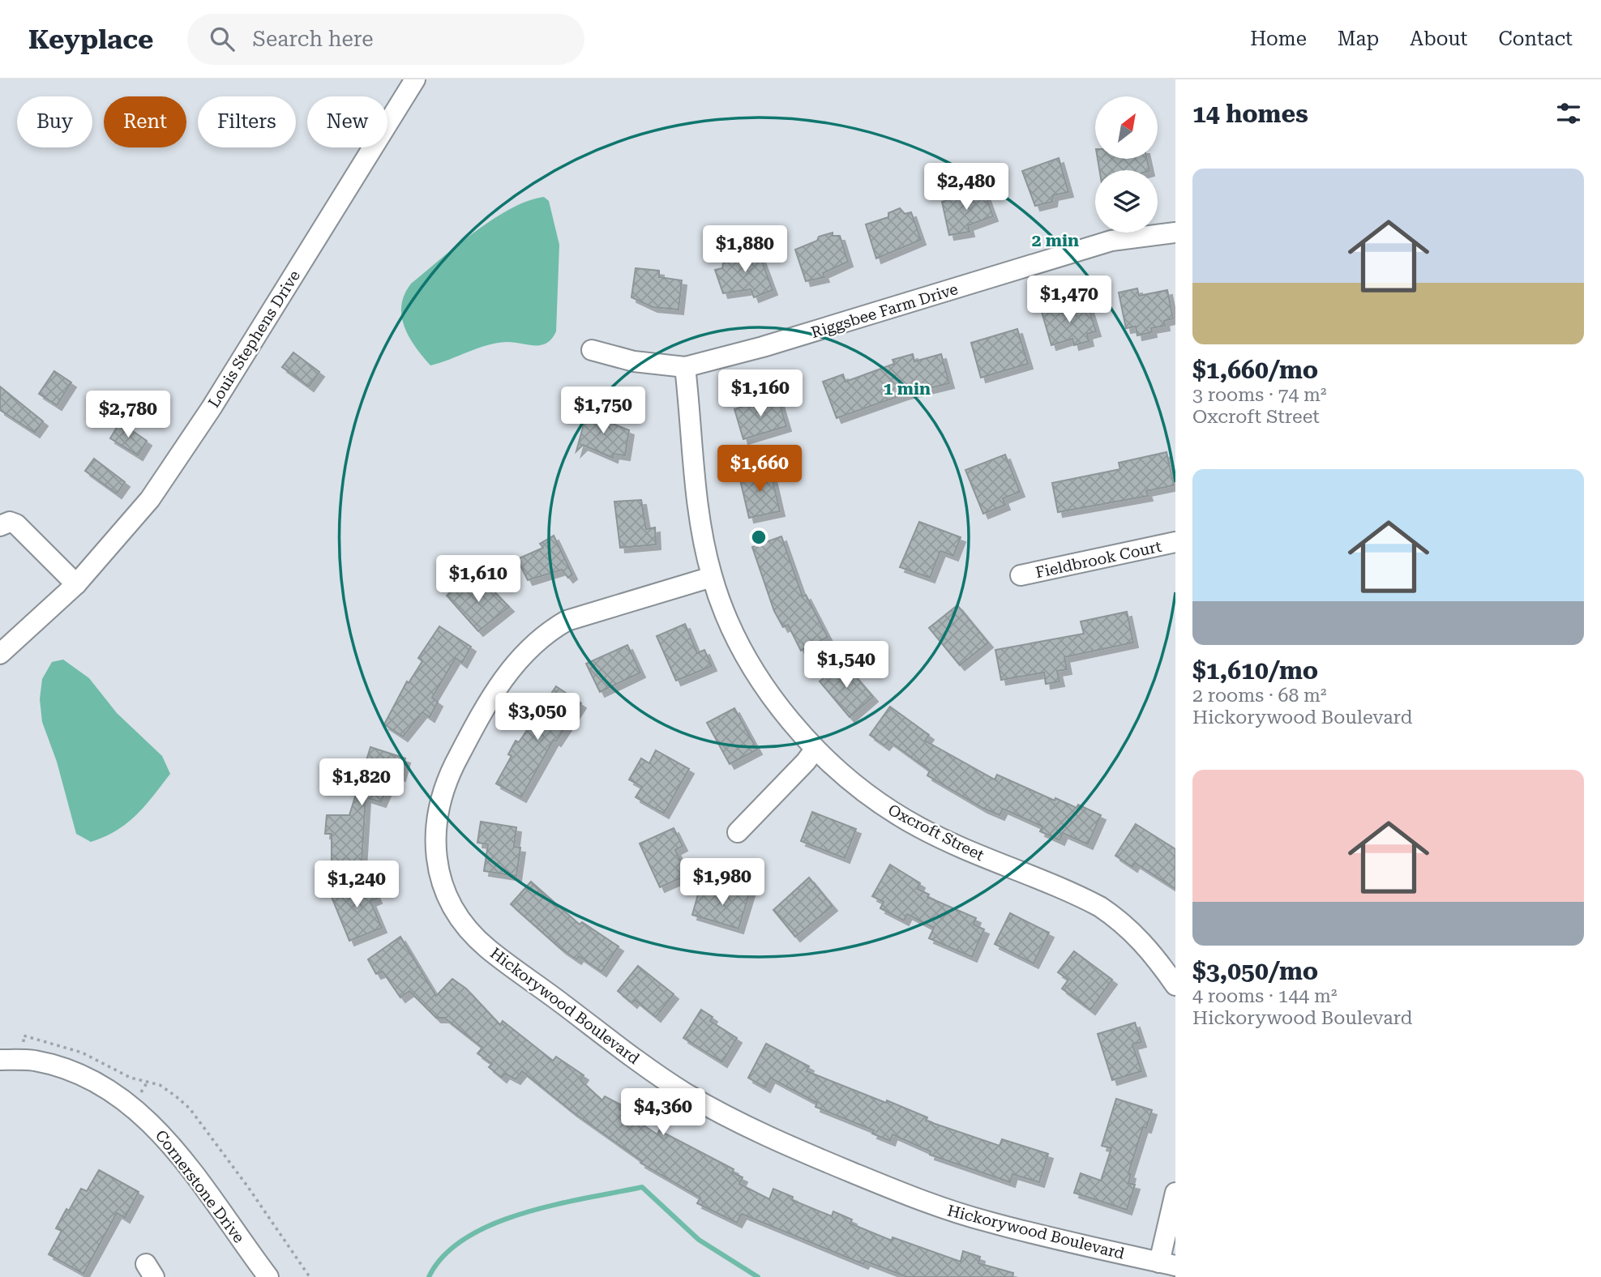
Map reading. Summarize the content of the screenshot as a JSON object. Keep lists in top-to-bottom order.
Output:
{
  "streets": {
    "street": [
      "Riggsbee Farm Drive",
      "Louis Stephens Drive",
      "Fieldbrook Court",
      "Oxcroft Street",
      "Hickorywood Boulevard",
      "Cornerstone Drive"
    ]
  },
  "crossings": [
    ["Riggsbee Farm Drive", "Oxcroft Street"],
    ["Oxcroft Street", "Hickorywood Boulevard"]
  ],
  "north": "top right",
  "page": {
    "header": "Keyplace",
    "search": "Search here",
    "nav": [
      "Home",
      "Map",
      "About",
      "Contact"
    ],
    "heading": "14 homes",
    "chip": [
      "Buy",
      "Rent",
      "Filters",
      "New"
    ],
    "list": [
      {
        "name": "$1,660/mo",
        "note": "3 rooms · 74 m² · Oxcroft Street"
      },
      {
        "name": "$1,610/mo",
        "note": "2 rooms · 68 m² · Hickorywood Boulevard"
      },
      {
        "name": "$3,050/mo",
        "note": "4 rooms · 144 m² · Hickorywood Boulevard"
      }
    ],
    "price": [
      "$2,480",
      "$1,880",
      "$1,470",
      "$1,160",
      "$1,750",
      "$2,780",
      "$1,660",
      "$1,610",
      "$1,540",
      "$3,050",
      "$1,820",
      "$1,980",
      "$1,240",
      "$4,360"
    ]
  },
  "rings": ["2 min", "1 min"]
}
